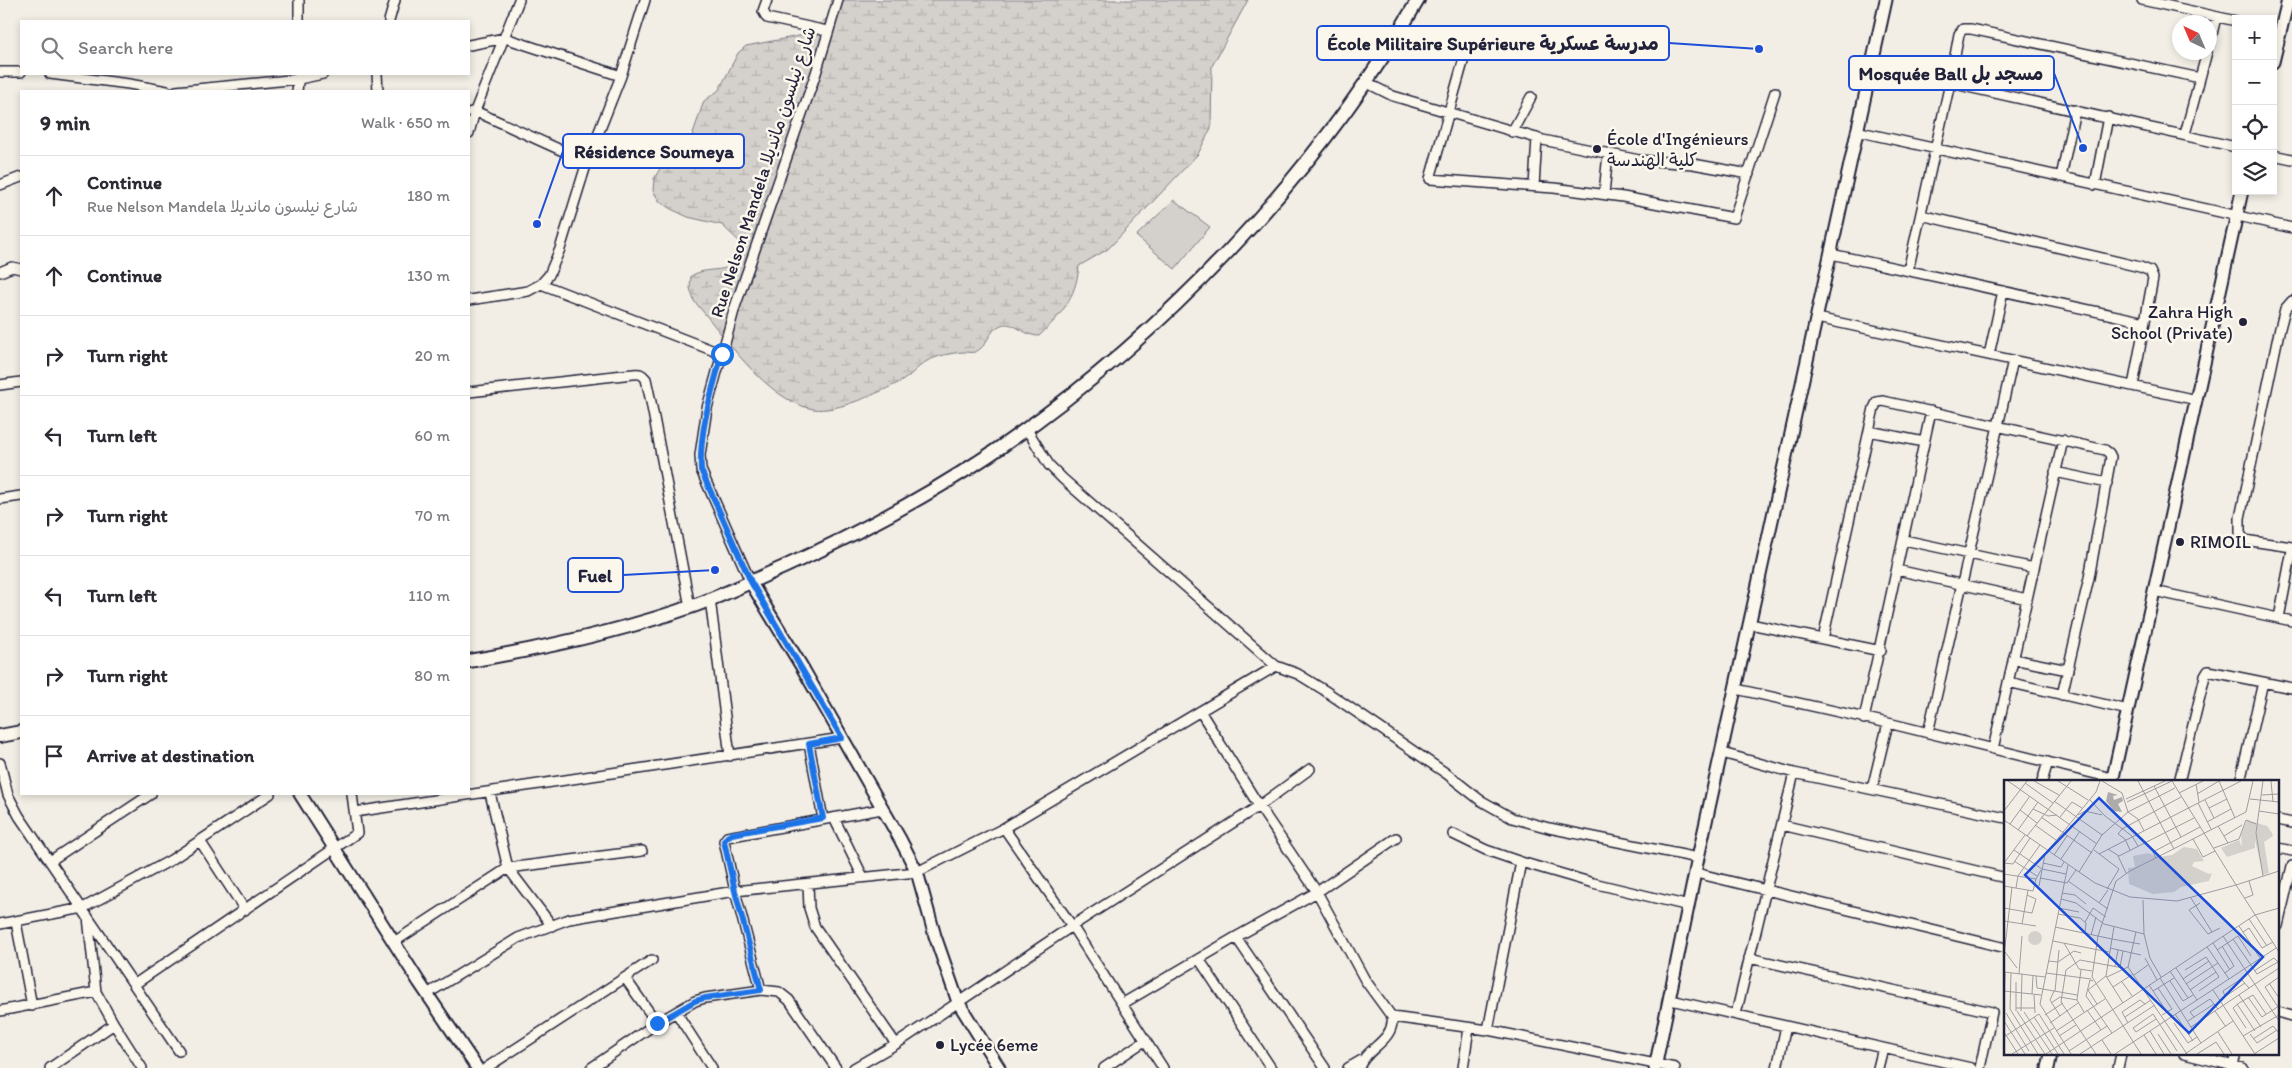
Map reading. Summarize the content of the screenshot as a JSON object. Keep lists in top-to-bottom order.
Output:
{
  "streets": {
    "street": ["Rue Nelson Mandela شارع نيلسون مانديلا"]
  },
  "places": [
    "École Militaire Supérieure مدرسة عسكرية",
    "Mosquée Ball مسجد بل",
    "École d'Ingénieurs كلية الهندسة",
    "Résidence Soumeya",
    "Zahra High School (Private)",
    "RIMOIL",
    "Fuel",
    "Lycée 6eme"
  ],
  "north": "top left",
  "page": {
    "map_buttons": ["+", "−"],
    "search": "Search here",
    "heading": ["9 min", "Walk · 650 m"],
    "list": [
      ["Continue", "Rue Nelson Mandela شارع نيلسون مانديلا", "180 m"],
      ["Continue", "130 m"],
      ["Turn right", "20 m"],
      ["Turn left", "60 m"],
      ["Turn right", "70 m"],
      ["Turn left", "110 m"],
      ["Turn right", "80 m"],
      "Arrive at destination"
    ]
  }
}
